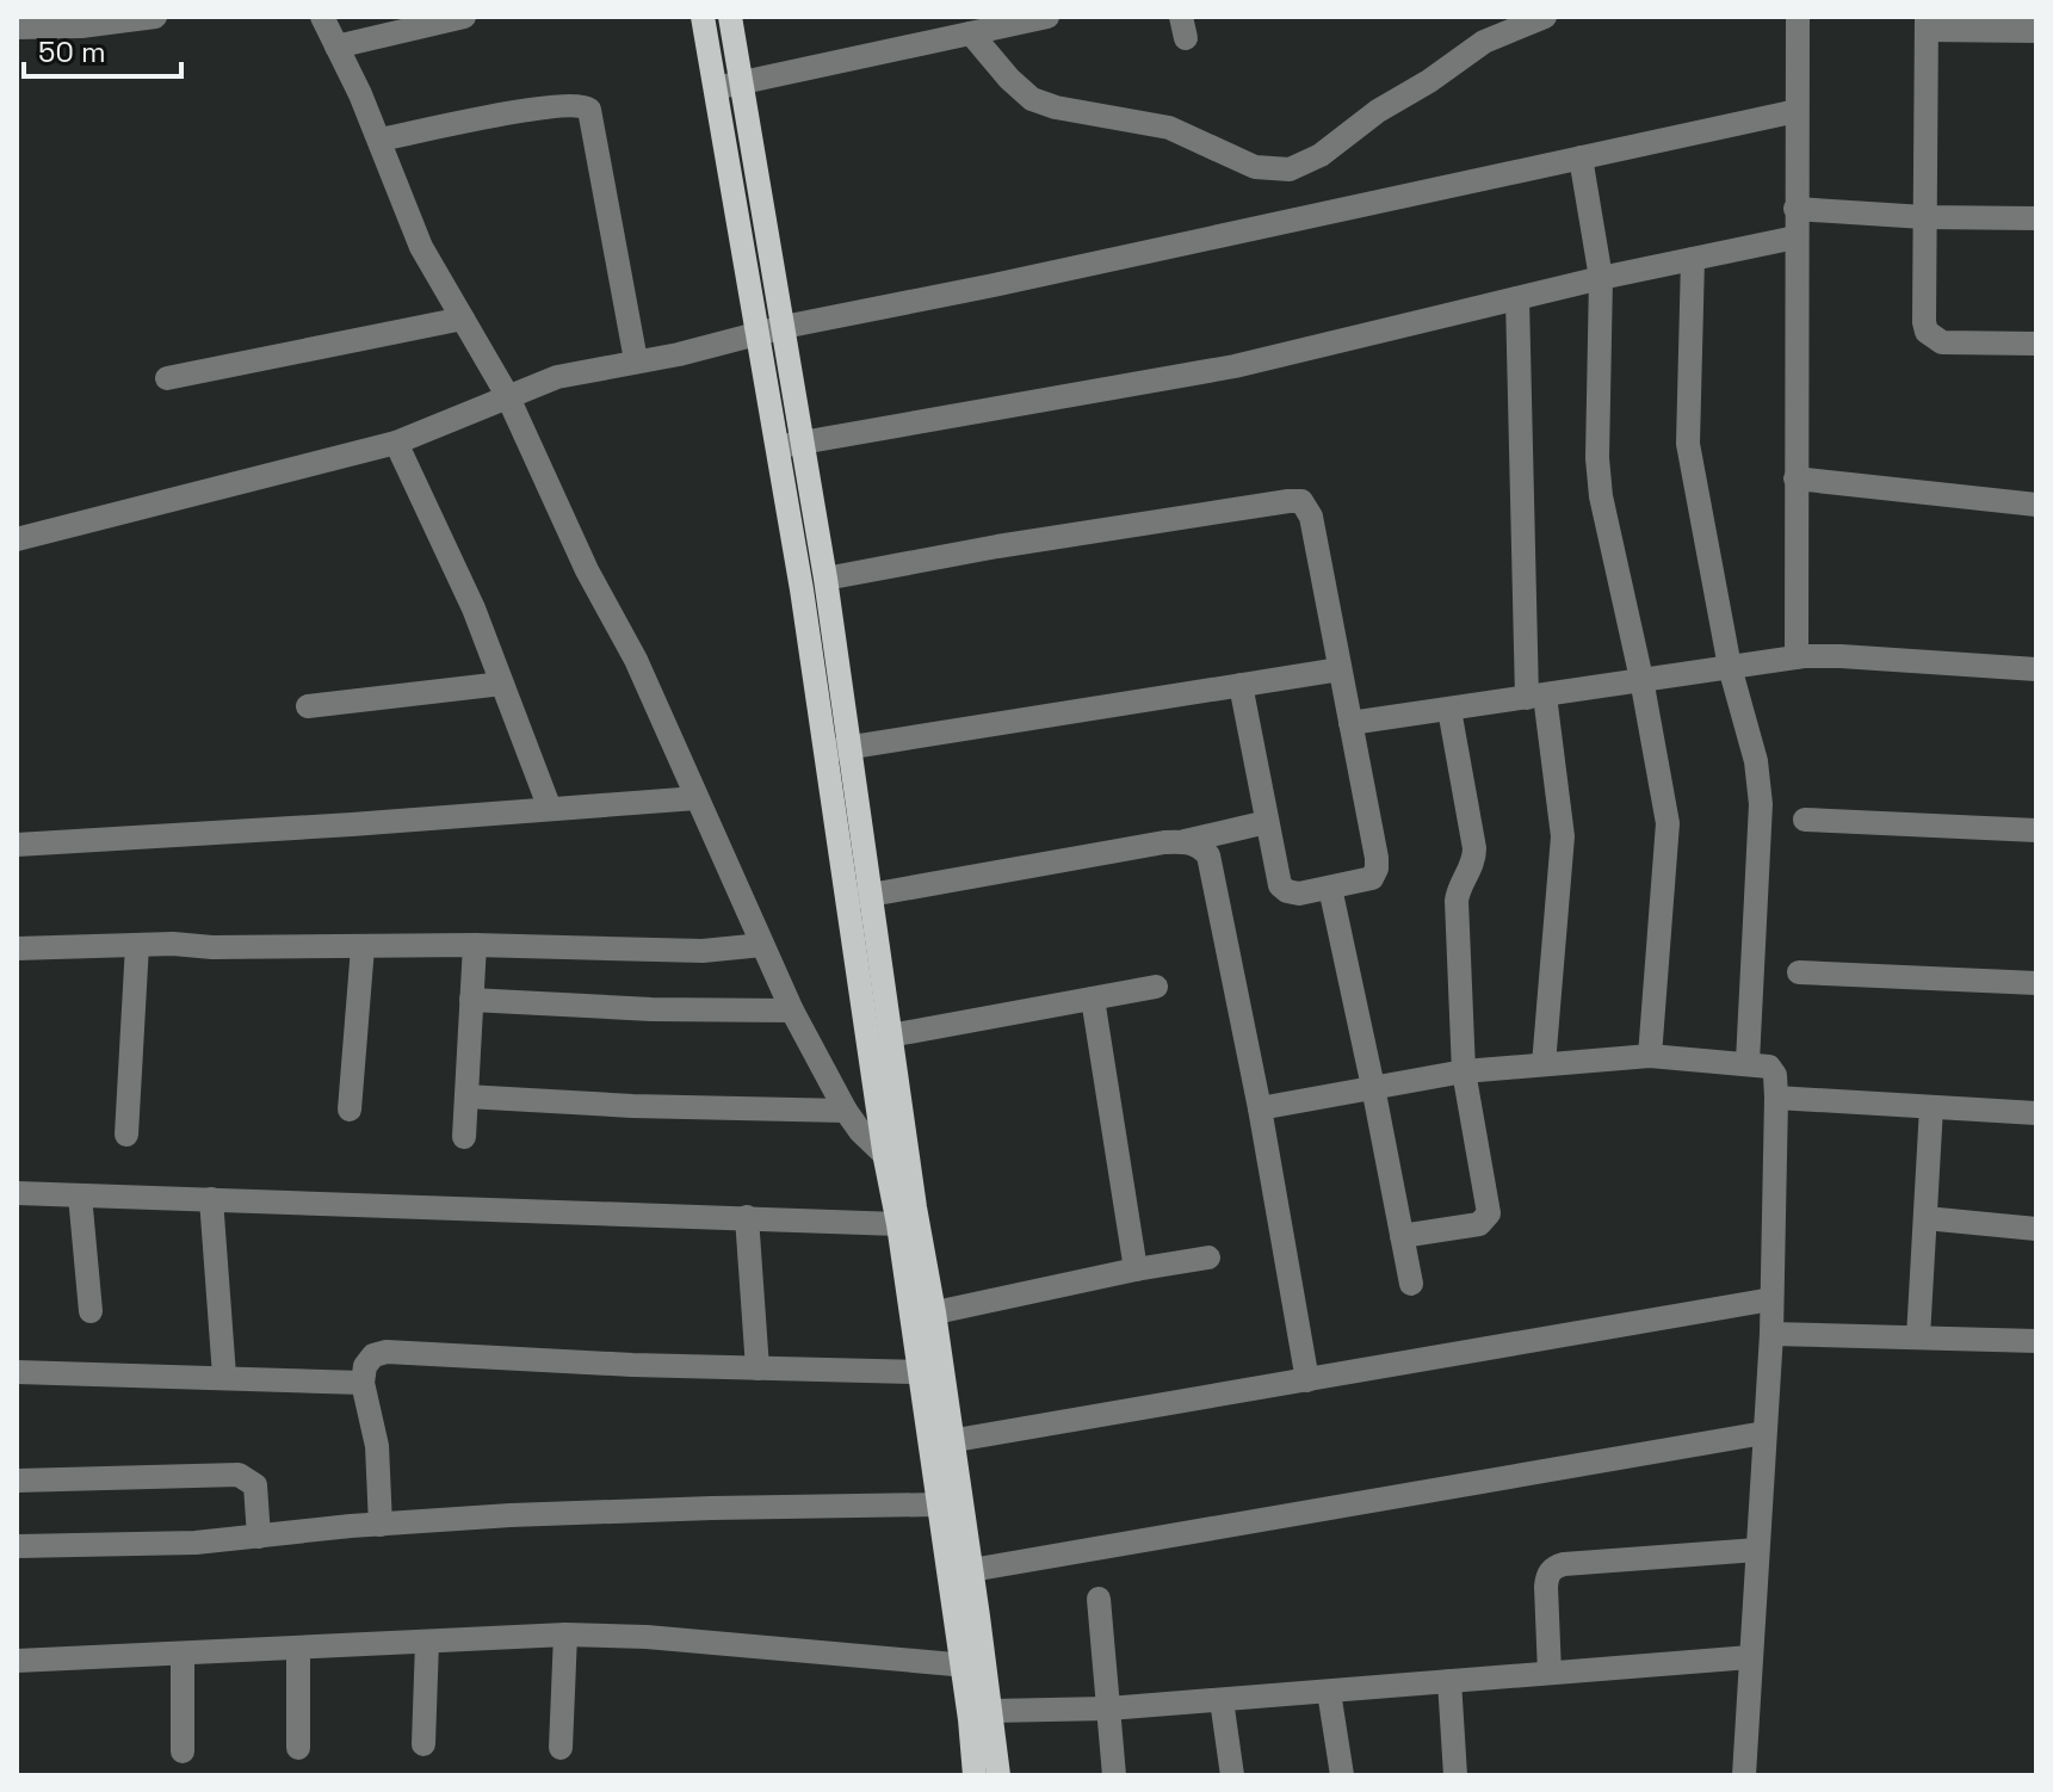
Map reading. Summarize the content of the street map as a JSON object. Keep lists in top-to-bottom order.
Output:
{
  "scale_bar": "50 m"
}
